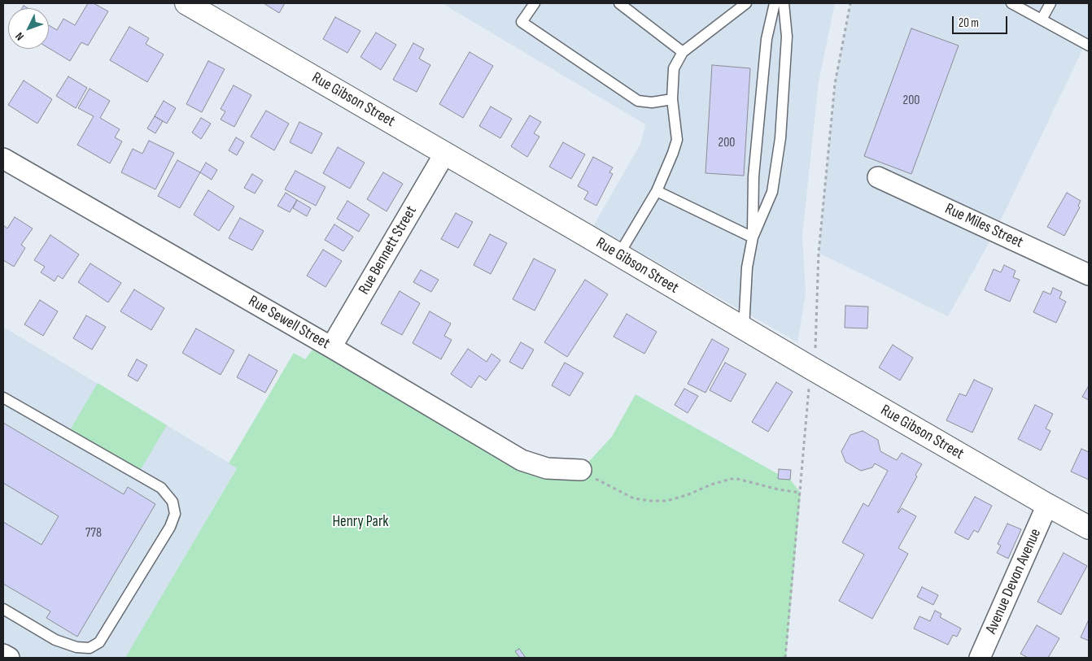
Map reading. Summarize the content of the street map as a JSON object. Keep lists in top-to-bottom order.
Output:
{
  "streets": {
    "main road": ["Rue Gibson Street"],
    "street": [
      "Rue Miles Street",
      "Rue Bennett Street",
      "Rue Sewell Street",
      "Avenue Devon Avenue"
    ]
  },
  "crossings": [
    ["Rue Gibson Street", "Rue Bennett Street"],
    ["Rue Gibson Street", "Avenue Devon Avenue"],
    ["Rue Bennett Street", "Rue Sewell Street"]
  ],
  "parks": ["Henry Park"],
  "house_numbers": ["200", "200", "778"],
  "scale_bar": "20 m",
  "north": "bottom left"
}
